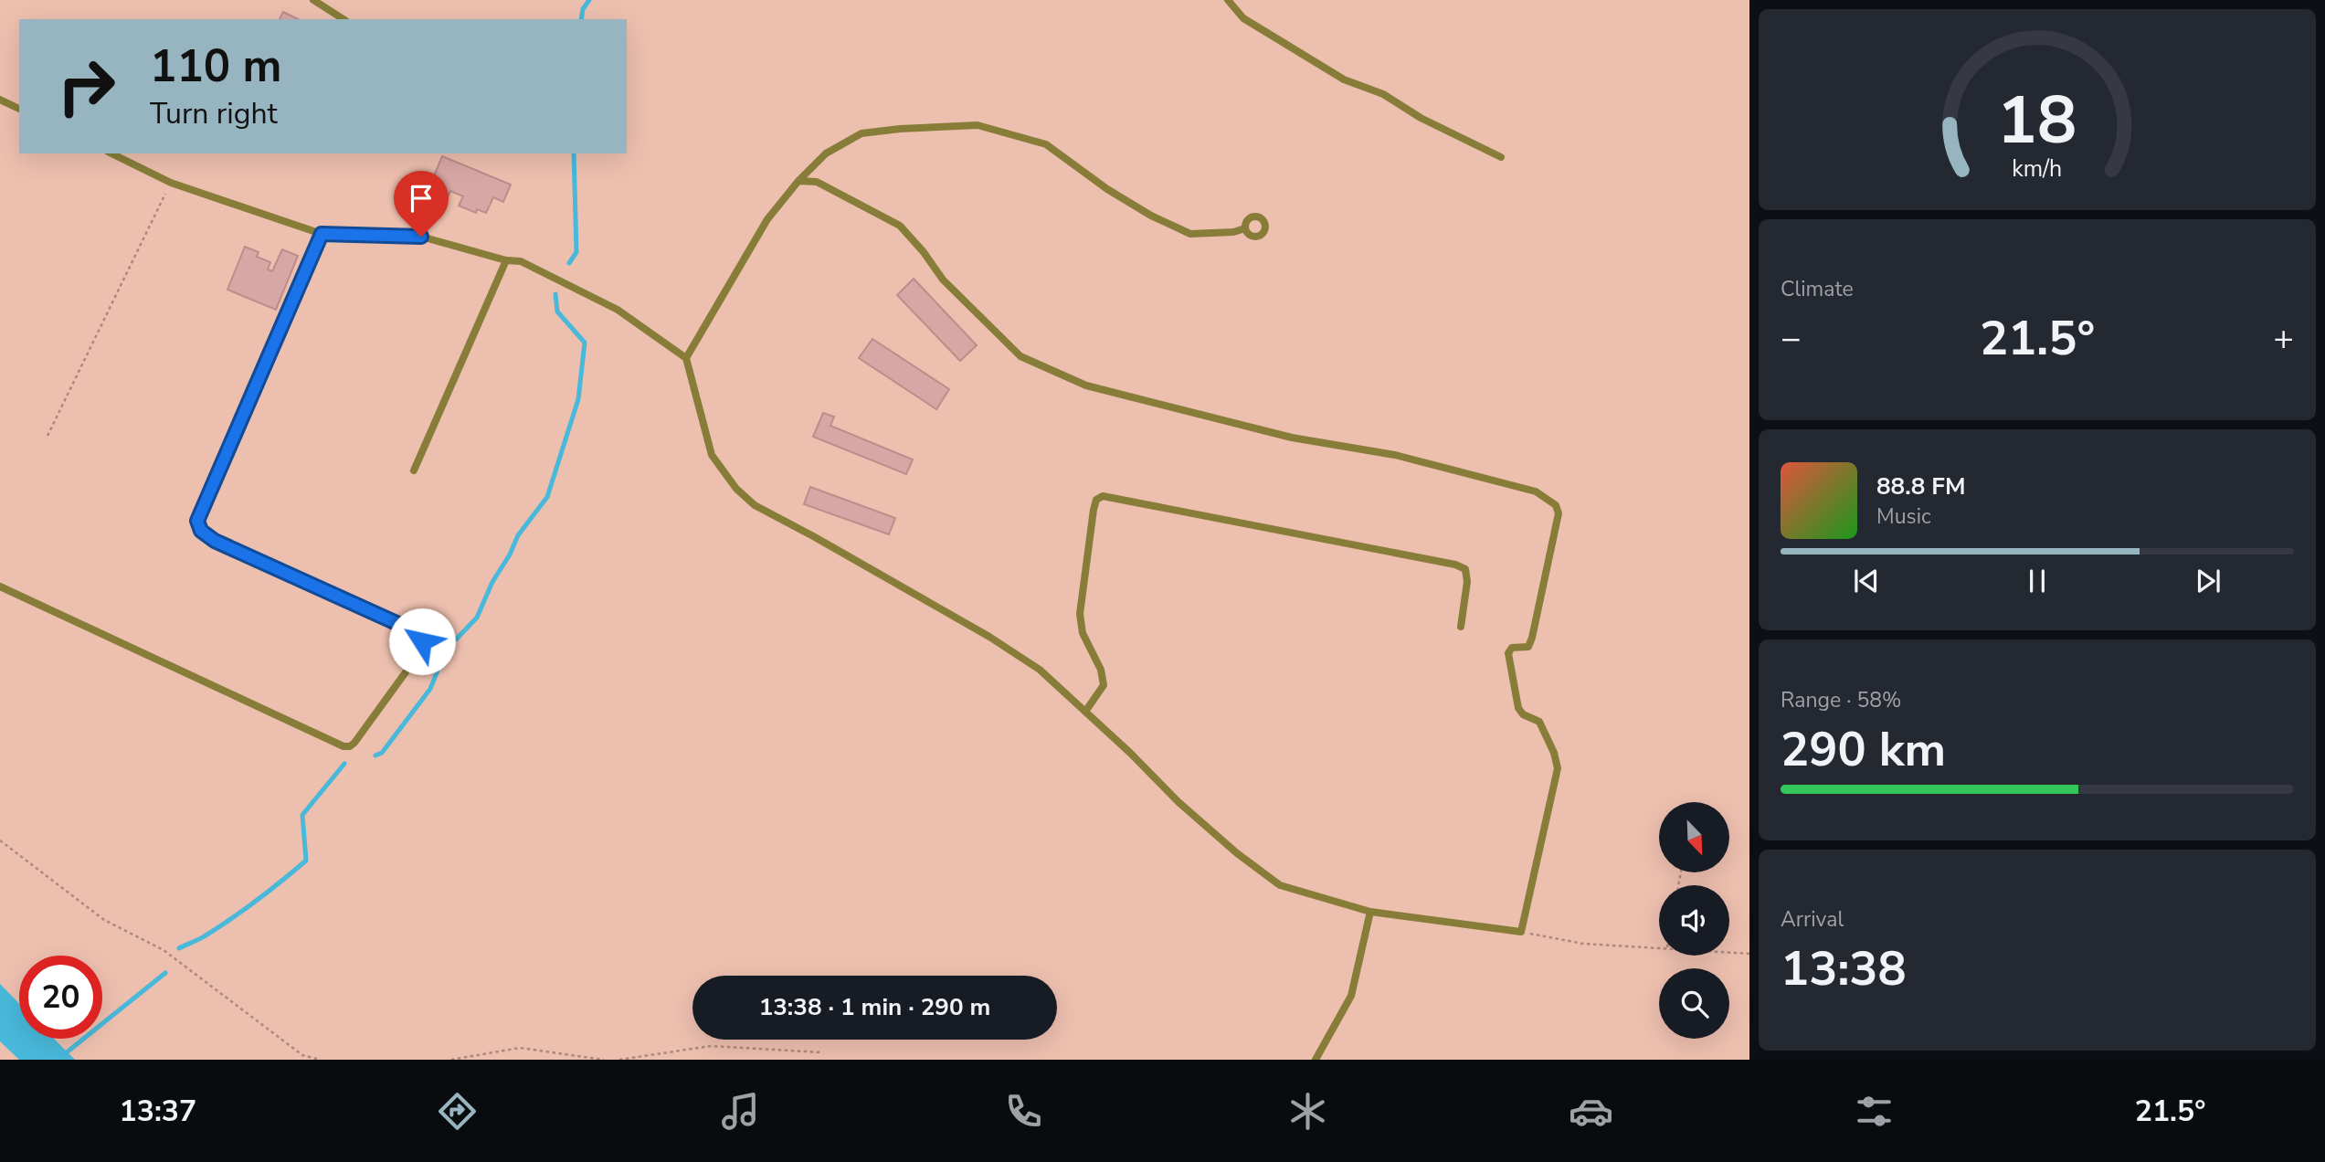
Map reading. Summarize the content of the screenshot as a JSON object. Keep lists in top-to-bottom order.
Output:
{
  "north": "bottom right",
  "page": {
    "turn": ["110 m", "Turn right"],
    "tile": [
      "Climate",
      ["Range · 58%", "290 km"],
      ["Arrival", "13:38"]
    ],
    "heat": ["−", "21.5°", "+"],
    "song": ["88.8 FM", "Music"],
    "limit": "20",
    "trip": "13:38 · 1 min · 290 m",
    "tabs": ["13:37", "21.5°"],
    "gauge": ["18", "km/h"]
  }
}
